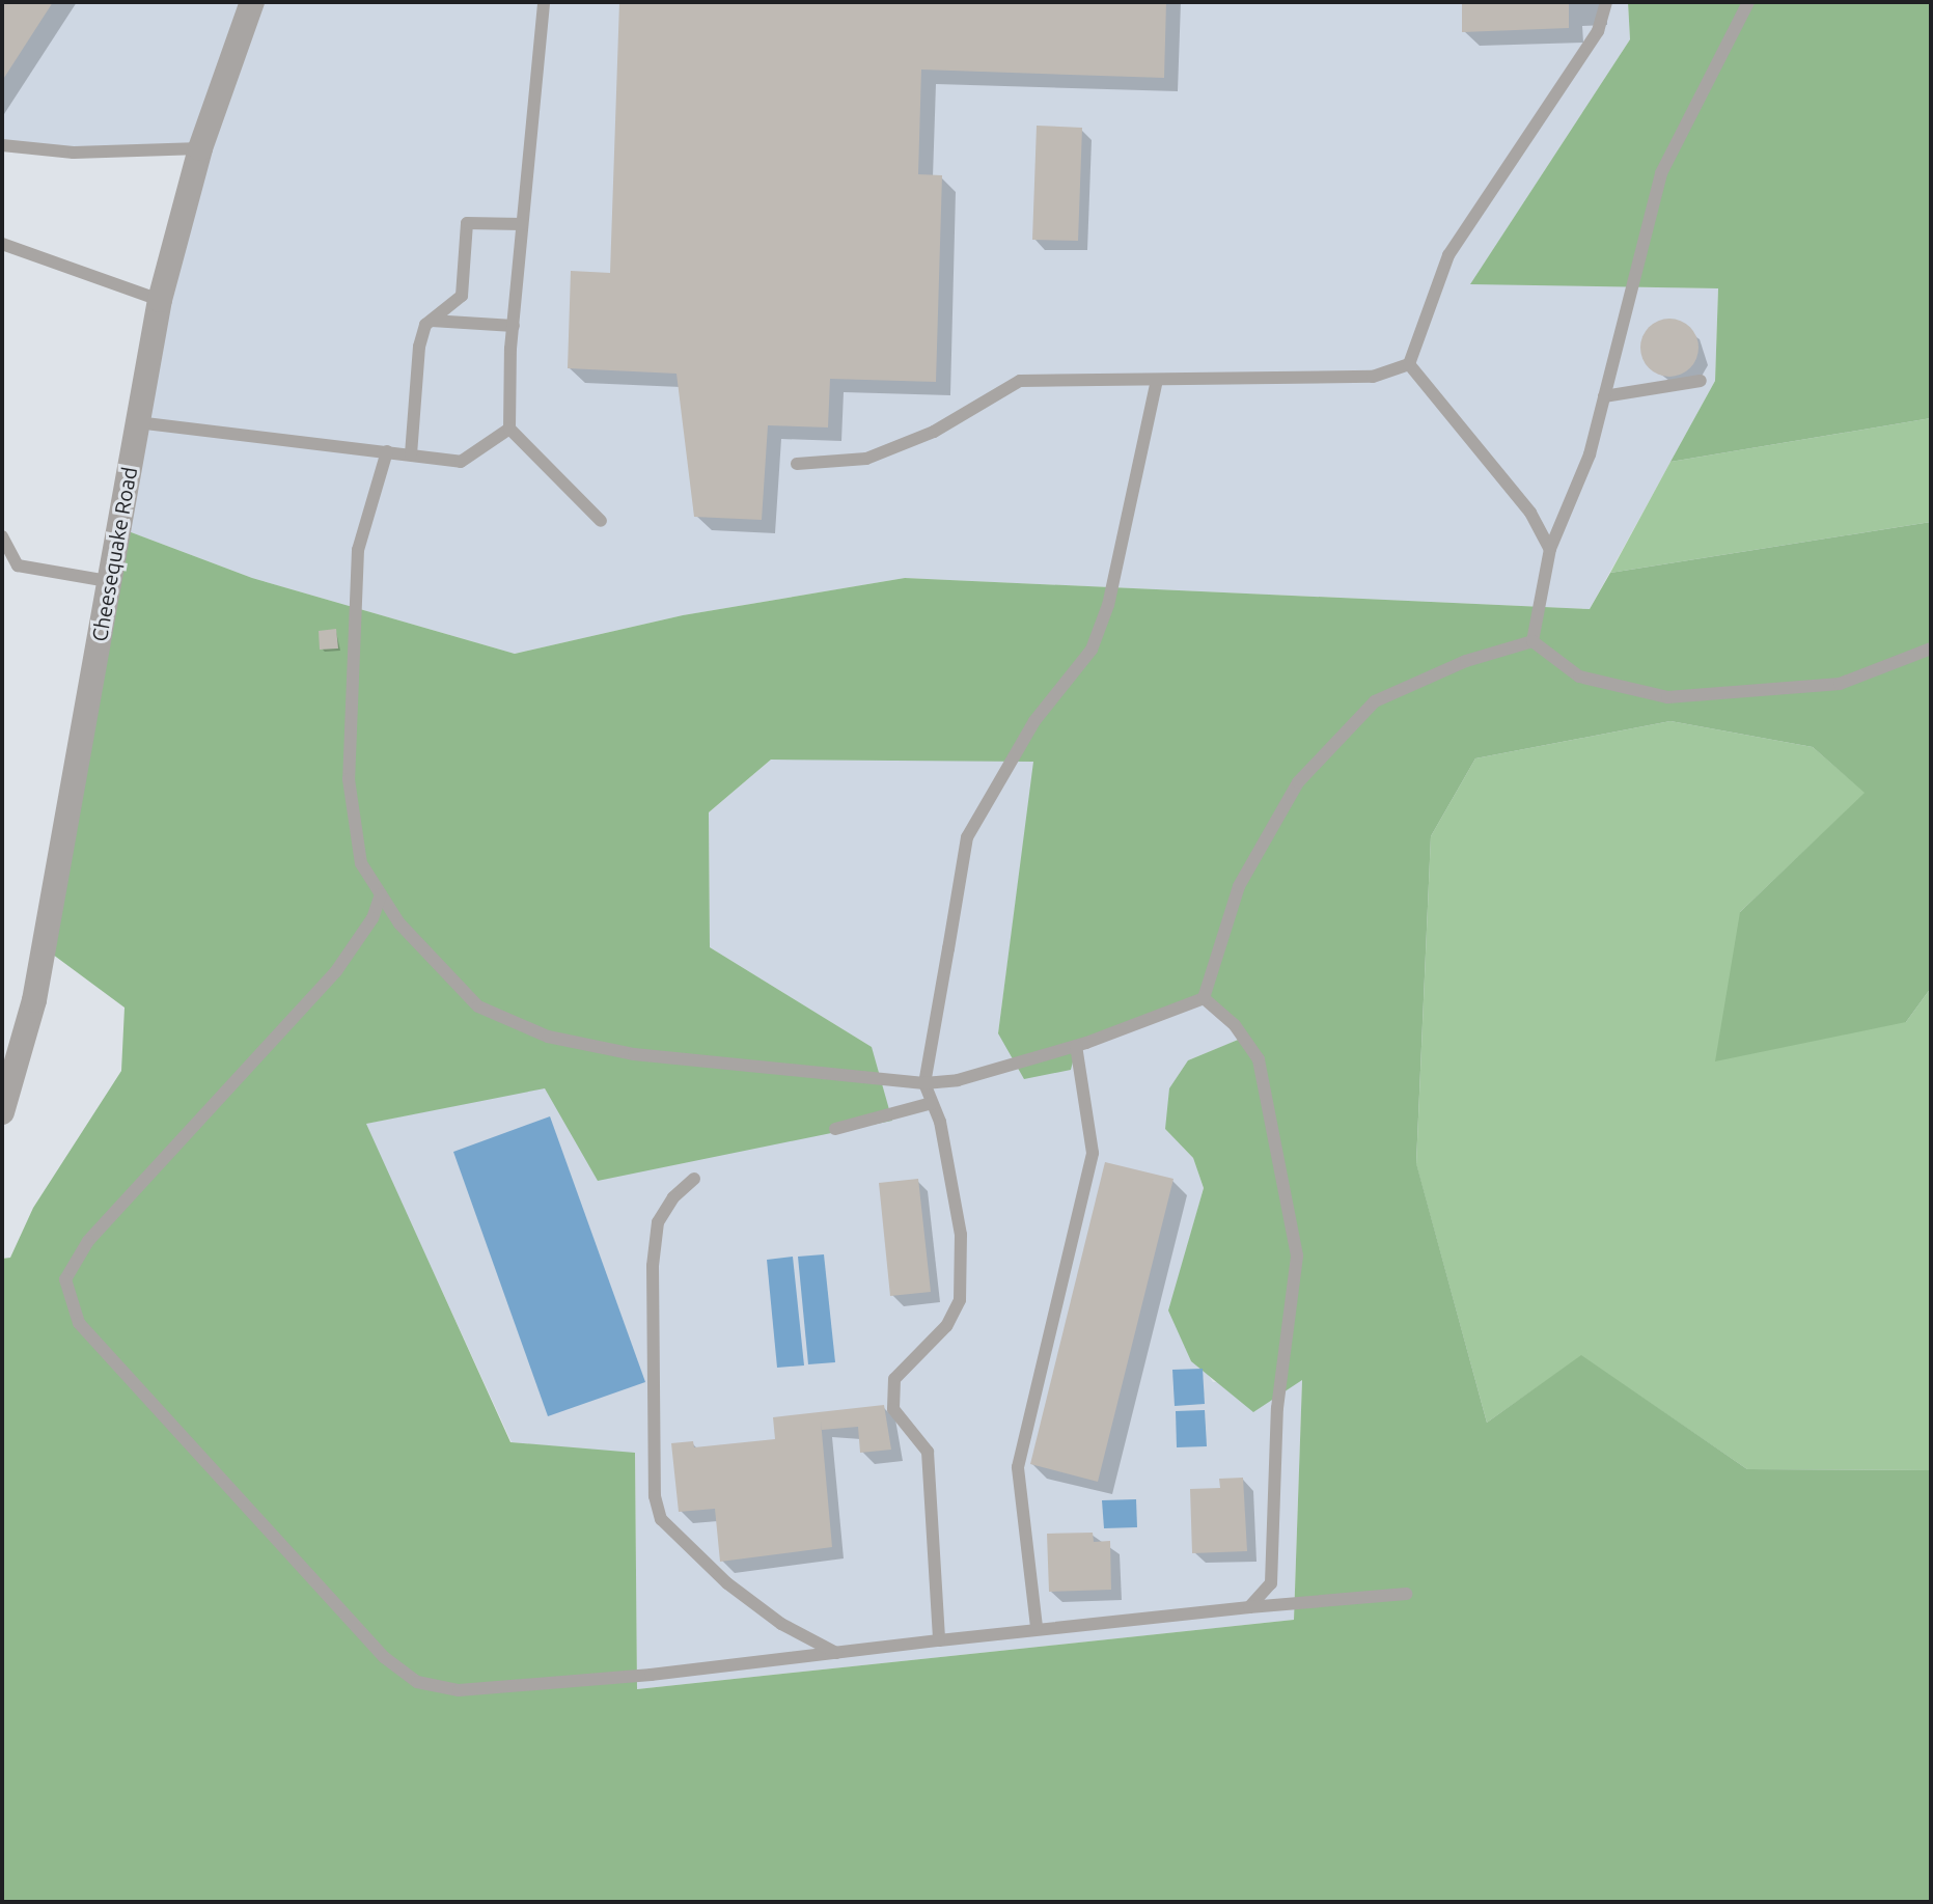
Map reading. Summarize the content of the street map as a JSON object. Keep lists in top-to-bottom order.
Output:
{
  "streets": {
    "street": ["Cheesequake Road"]
  }
}
